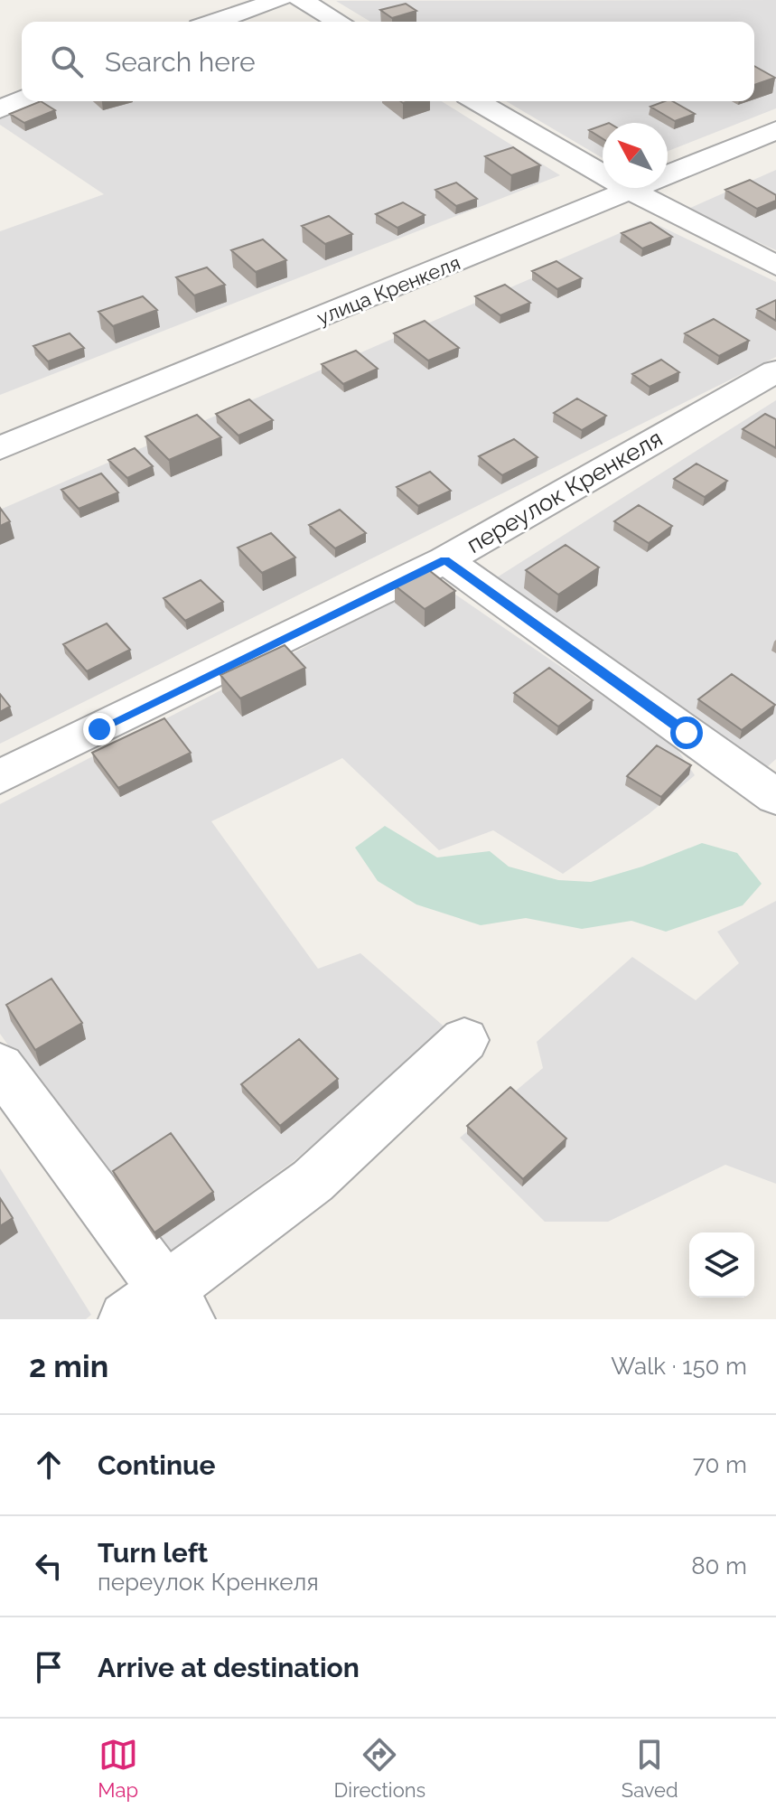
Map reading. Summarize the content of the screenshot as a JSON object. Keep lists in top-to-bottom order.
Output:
{
  "streets": {
    "street": ["улица Кренкеля", "переулок Кренкеля"]
  },
  "north": "top left",
  "page": {
    "search": "Search here",
    "heading": ["2 min", "Walk · 150 m"],
    "list": [
      ["Continue", "70 m"],
      ["Turn left", "переулок Кренкеля", "80 m"],
      "Arrive at destination"
    ],
    "nav": ["Map", "Directions", "Saved"]
  }
}
